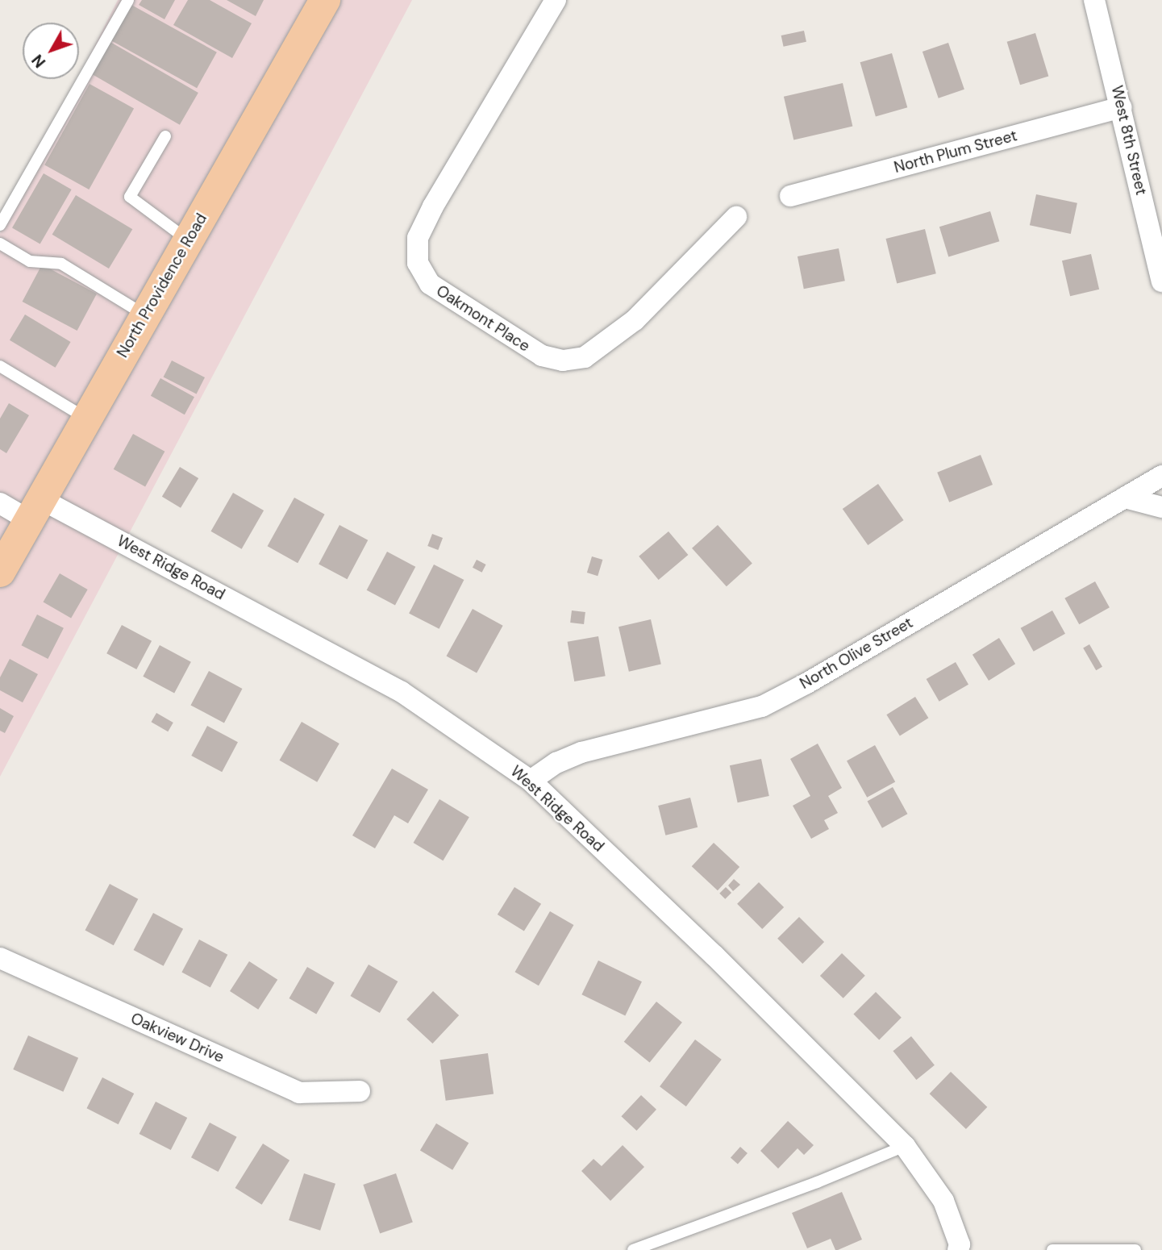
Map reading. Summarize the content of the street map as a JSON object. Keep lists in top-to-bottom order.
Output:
{
  "streets": {
    "main road": ["North Providence Road"],
    "street": [
      "West 8th Street",
      "North Plum Street",
      "Oakmont Place",
      "West Ridge Road",
      "North Olive Street",
      "Oakview Drive"
    ]
  },
  "crossings": [
    ["West 8th Street", "North Plum Street"],
    ["North Providence Road", "West Ridge Road"],
    ["West Ridge Road", "North Olive Street"]
  ],
  "north": "bottom left"
}
